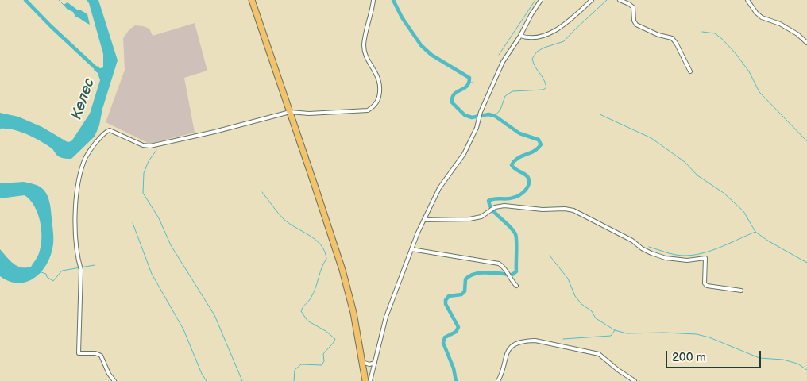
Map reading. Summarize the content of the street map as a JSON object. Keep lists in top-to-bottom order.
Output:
{
  "water": ["Келес"],
  "scale_bar": "200 m"
}
